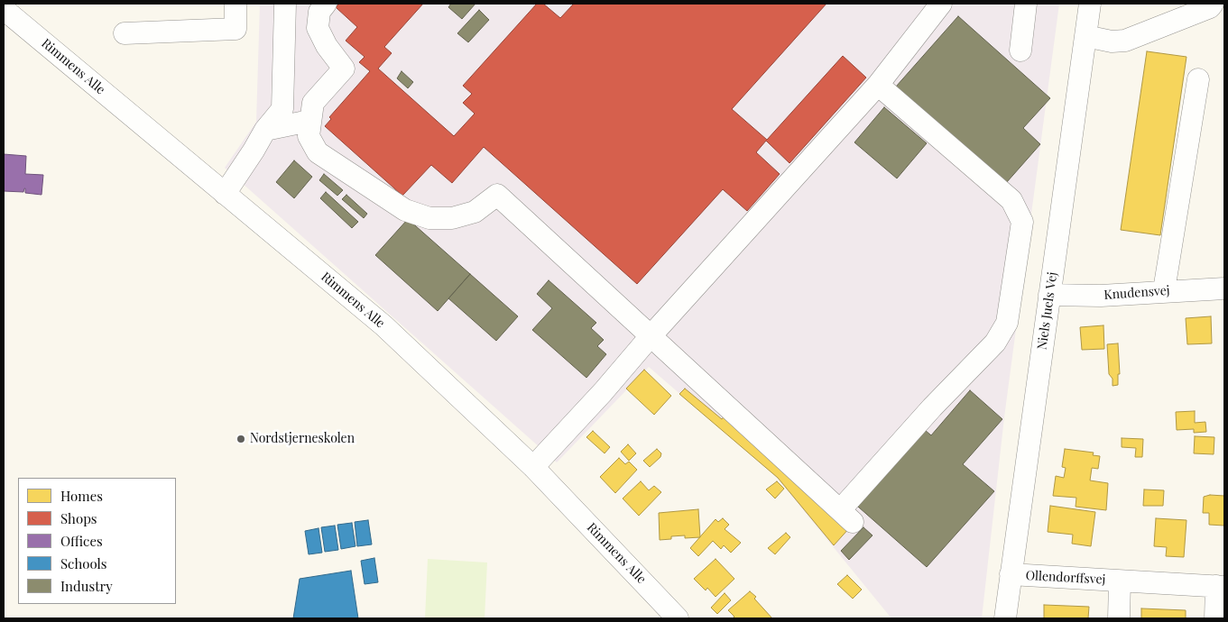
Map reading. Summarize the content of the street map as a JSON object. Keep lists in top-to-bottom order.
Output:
{
  "streets": {
    "street": [
      "Rimmens Alle",
      "Knudensvej",
      "Niels Juels Vej",
      "Ollendorffsvej"
    ]
  },
  "crossings": [
    ["Knudensvej", "Niels Juels Vej"],
    ["Niels Juels Vej", "Ollendorffsvej"]
  ],
  "places": ["Nordstjerneskolen"],
  "legend": [
    "Homes",
    "Shops",
    "Offices",
    "Schools",
    "Industry"
  ]
}
